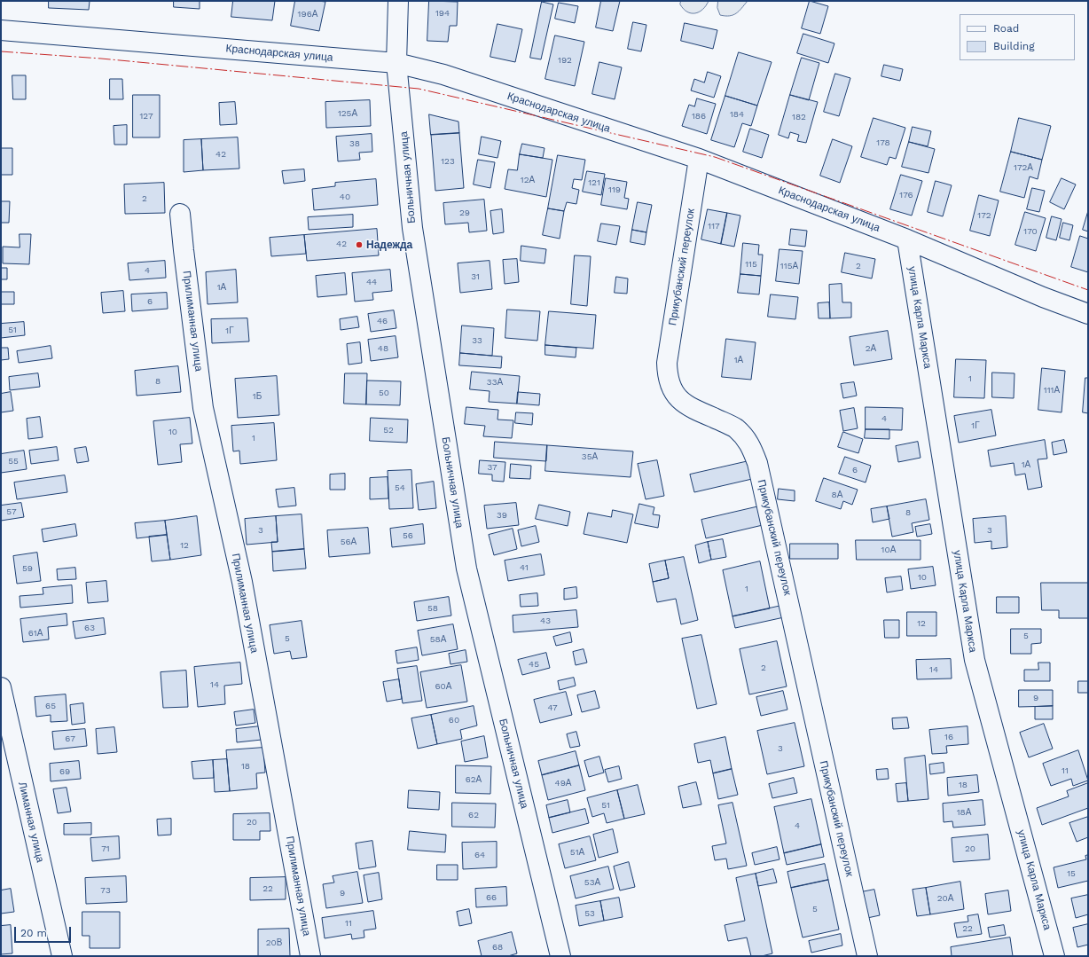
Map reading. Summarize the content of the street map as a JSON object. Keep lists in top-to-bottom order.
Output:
{
  "streets": {
    "street": [
      "Краснодарская улица",
      "Больничная улица",
      "Прикубанский переулок",
      "улица Карла Маркса",
      "Прилиманная улица",
      "Лиманная улица"
    ]
  },
  "crossings": [
    ["Краснодарская улица", "Больничная улица"],
    ["Краснодарская улица", "Прикубанский переулок"],
    ["Краснодарская улица", "улица Карла Маркса"]
  ],
  "places": ["Надежда"],
  "house_numbers": [
    "194",
    "196А",
    "192",
    "125А",
    "184",
    "127",
    "186",
    "182",
    "178",
    "38",
    "42",
    "123",
    "172А",
    "12А",
    "121",
    "119",
    "176",
    "40",
    "2",
    "29",
    "172",
    "117",
    "170",
    "42",
    "115",
    "115А",
    "2",
    "4",
    "31",
    "44",
    "1А",
    "6",
    "46",
    "51",
    "1Г",
    "33",
    "48",
    "2А",
    "1А",
    "1",
    "8",
    "33А",
    "111А",
    "50",
    "1Б",
    "4",
    "1Г",
    "52",
    "10",
    "1",
    "35А",
    "55",
    "1А",
    "37",
    "6",
    "54",
    "8А",
    "57",
    "8",
    "39",
    "3",
    "3",
    "56",
    "56А",
    "12",
    "10А",
    "41",
    "59",
    "10",
    "1",
    "58",
    "43",
    "12",
    "63",
    "61А",
    "5",
    "5",
    "58А",
    "45",
    "2",
    "14",
    "14",
    "60А",
    "9",
    "65",
    "47",
    "60",
    "16",
    "67",
    "3",
    "18",
    "11",
    "69",
    "62А",
    "49А",
    "18",
    "51",
    "18А",
    "62",
    "20",
    "4",
    "71",
    "20",
    "51А",
    "64",
    "15",
    "53А",
    "22",
    "73",
    "9",
    "66",
    "20А",
    "5",
    "53",
    "11",
    "22",
    "20В",
    "68"
  ],
  "legend": ["Road", "Building"],
  "scale_bar": "20 m"
}
